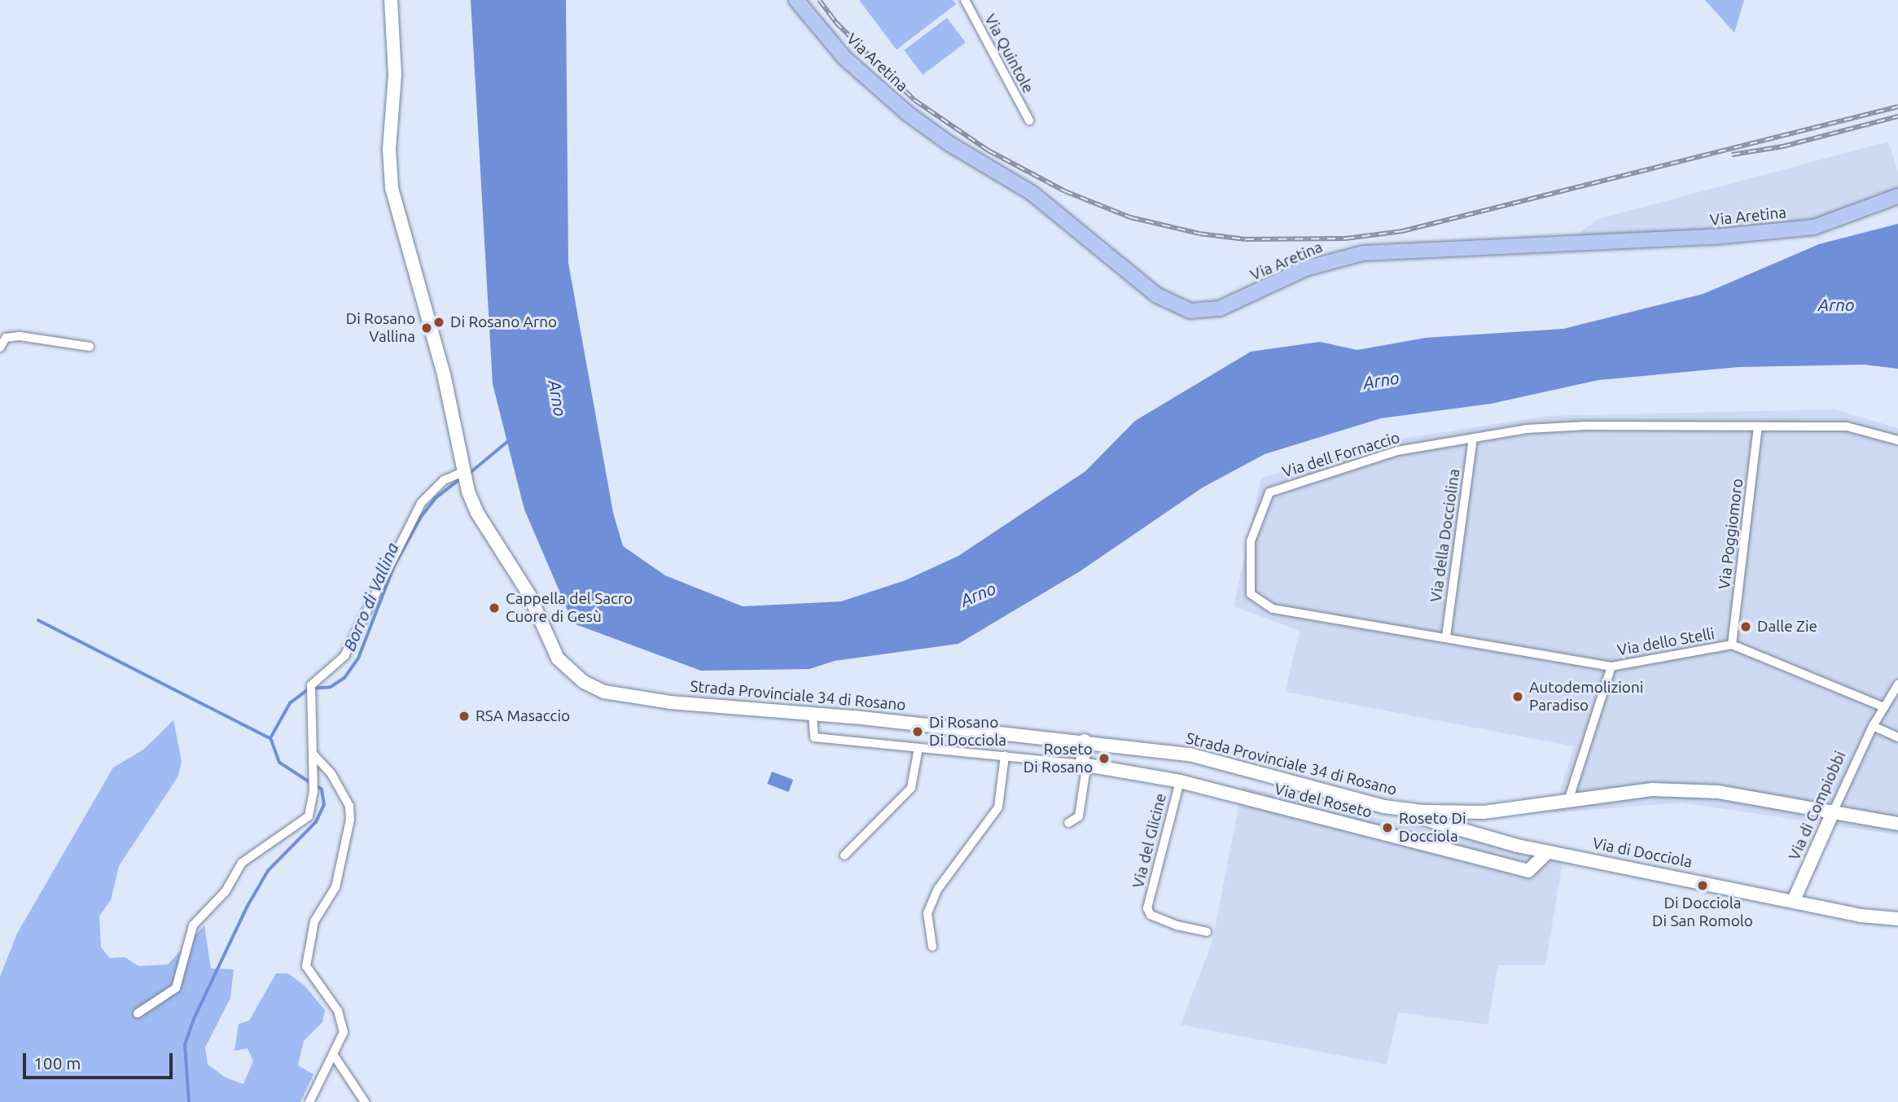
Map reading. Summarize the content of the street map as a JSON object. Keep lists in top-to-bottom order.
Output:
{
  "streets": {
    "main road": [
      "Via Aretina",
      "Strada Provinciale 34 di Rosano",
      "Via del Roseto",
      "Via di Compiobbi",
      "Via di Docciola"
    ],
    "street": [
      "Via Quintole",
      "Via dell Fornaccio",
      "Via Poggiomoro",
      "Via della Docciolina",
      "Via dello Stelli",
      "Via del Glicine"
    ]
  },
  "crossings": [
    ["Via dell Fornaccio", "Via Poggiomoro"],
    ["Via dell Fornaccio", "Via della Docciolina"],
    ["Via dell Fornaccio", "Via dello Stelli"],
    ["Via Poggiomoro", "Via dello Stelli"],
    ["Via dello Stelli", "Via di Compiobbi"],
    ["Strada Provinciale 34 di Rosano", "Via del Roseto"],
    ["Strada Provinciale 34 di Rosano", "Via di Compiobbi"],
    ["Strada Provinciale 34 di Rosano", "Via di Docciola"],
    ["Via del Roseto", "Via del Glicine"],
    ["Via del Roseto", "Via di Docciola"],
    ["Via di Compiobbi", "Via di Docciola"]
  ],
  "water": ["Arno", "Borro di Vallina"],
  "places": [
    "Di Rosano Arno",
    "Di Rosano Vallina",
    "Cappella del Sacro Cuore di Gesù",
    "Dalle Zie",
    "Autodemolizioni Paradiso",
    "RSA Masaccio",
    "Di Rosano Di Docciola",
    "Roseto Di Rosano",
    "Roseto Di Docciola",
    "Di Docciola Di San Romolo"
  ],
  "scale_bar": "100 m"
}
